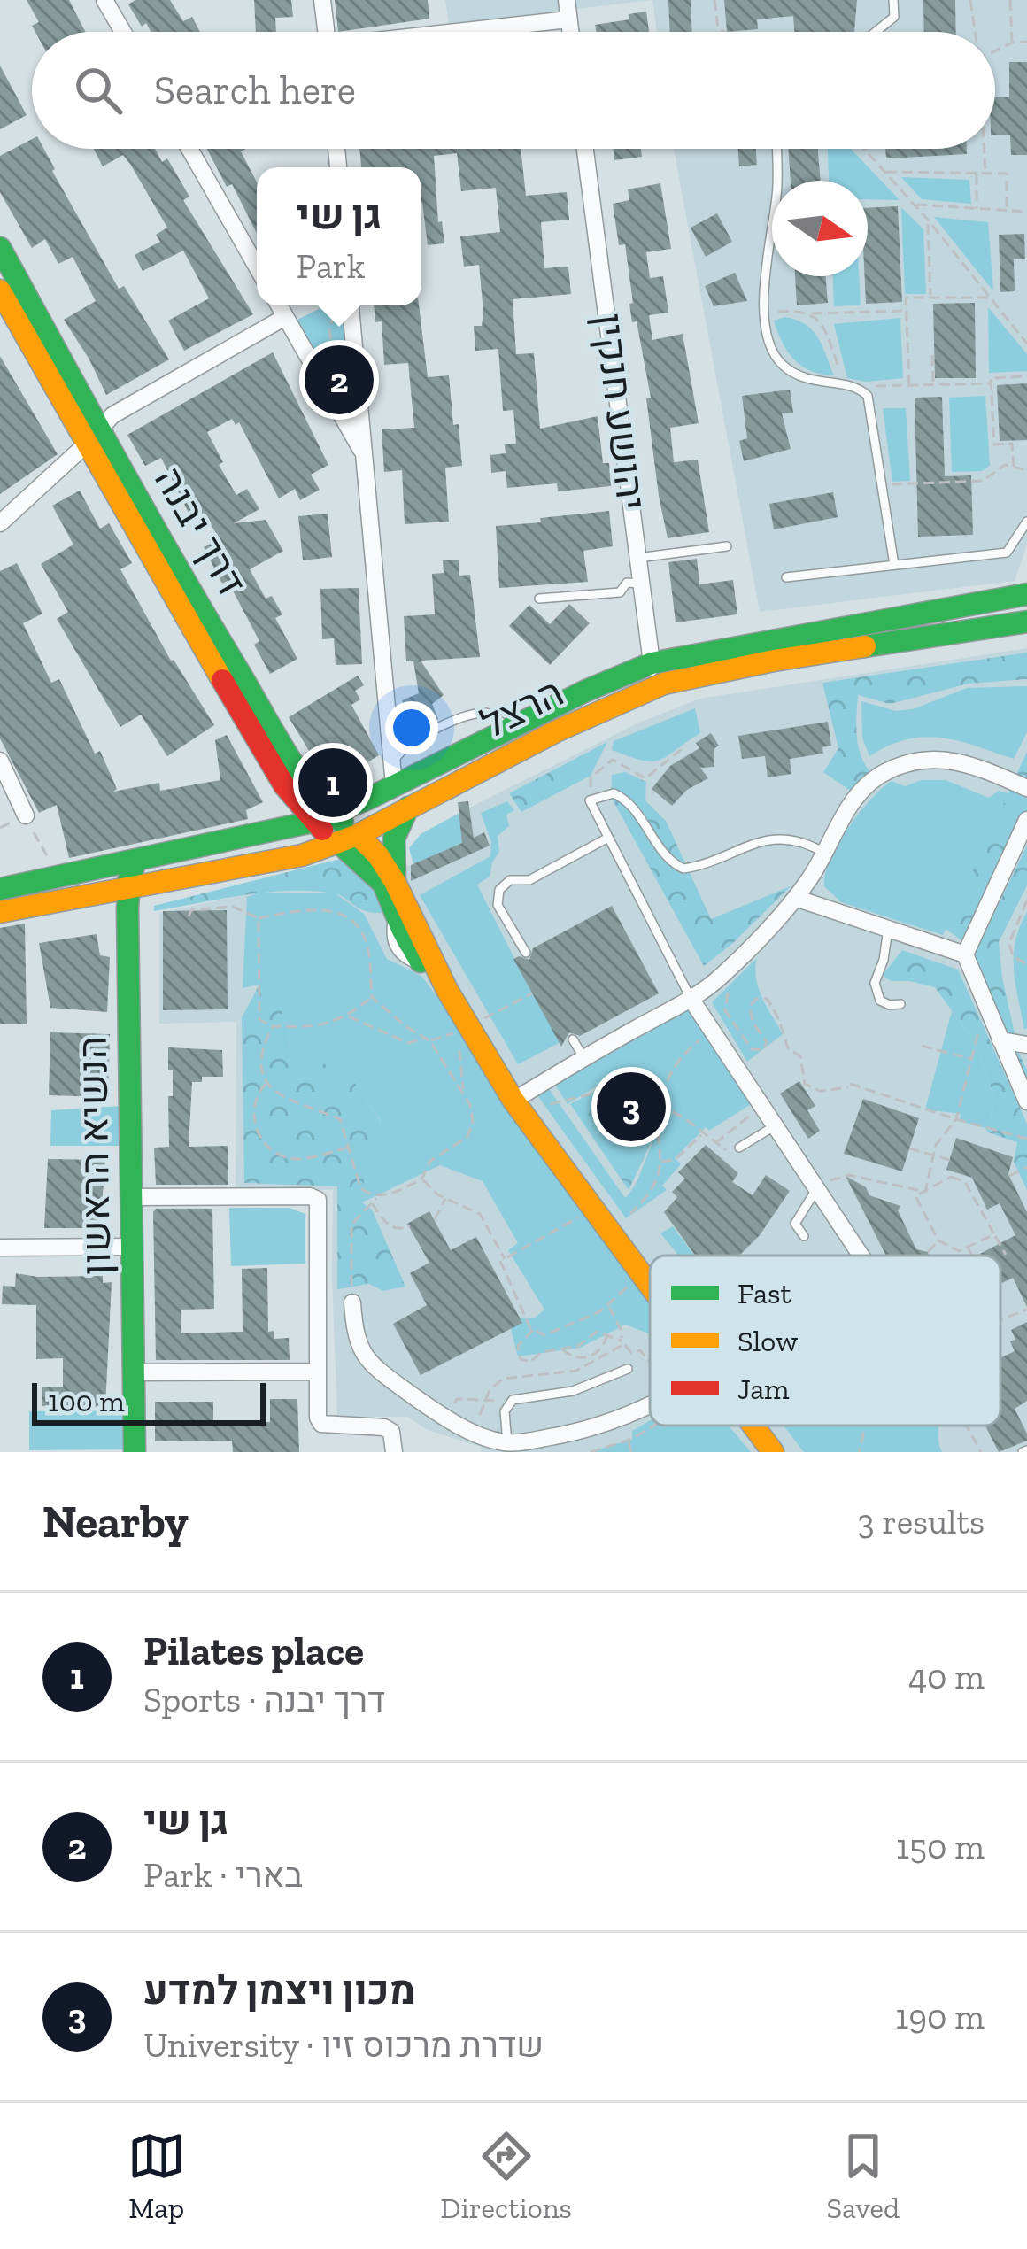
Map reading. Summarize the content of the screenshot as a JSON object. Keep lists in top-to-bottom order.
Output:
{
  "streets": {
    "main road": ["דרך יבנה", "הרצל", "הנשיא הראשון"],
    "street": ["יהושע חנקין"]
  },
  "crossings": [
    ["יהושע חנקין", "הרצל"],
    ["דרך יבנה", "הרצל"],
    ["הרצל", "הנשיא הראשון"]
  ],
  "legend": ["Fast", "Slow", "Jam"],
  "scale_bar": "100 m",
  "north": "right",
  "page": {
    "search": "Search here",
    "popup": ["גן שי", "Park"],
    "pins": ["2", "1", "3"],
    "scale": "100 m",
    "heading": ["Nearby", "3 results"],
    "list": [
      {
        "mark": "1",
        "name": "Pilates place",
        "note": "Sports · דרך יבנה",
        "value": "40 m"
      },
      {
        "mark": "2",
        "name": "גן שי",
        "note": "Park · בארי",
        "value": "150 m"
      },
      {
        "mark": "3",
        "name": "מכון ויצמן למדע",
        "note": "University · שדרת מרכוס זיו",
        "value": "190 m"
      }
    ],
    "nav": ["Map", "Directions", "Saved"]
  }
}
